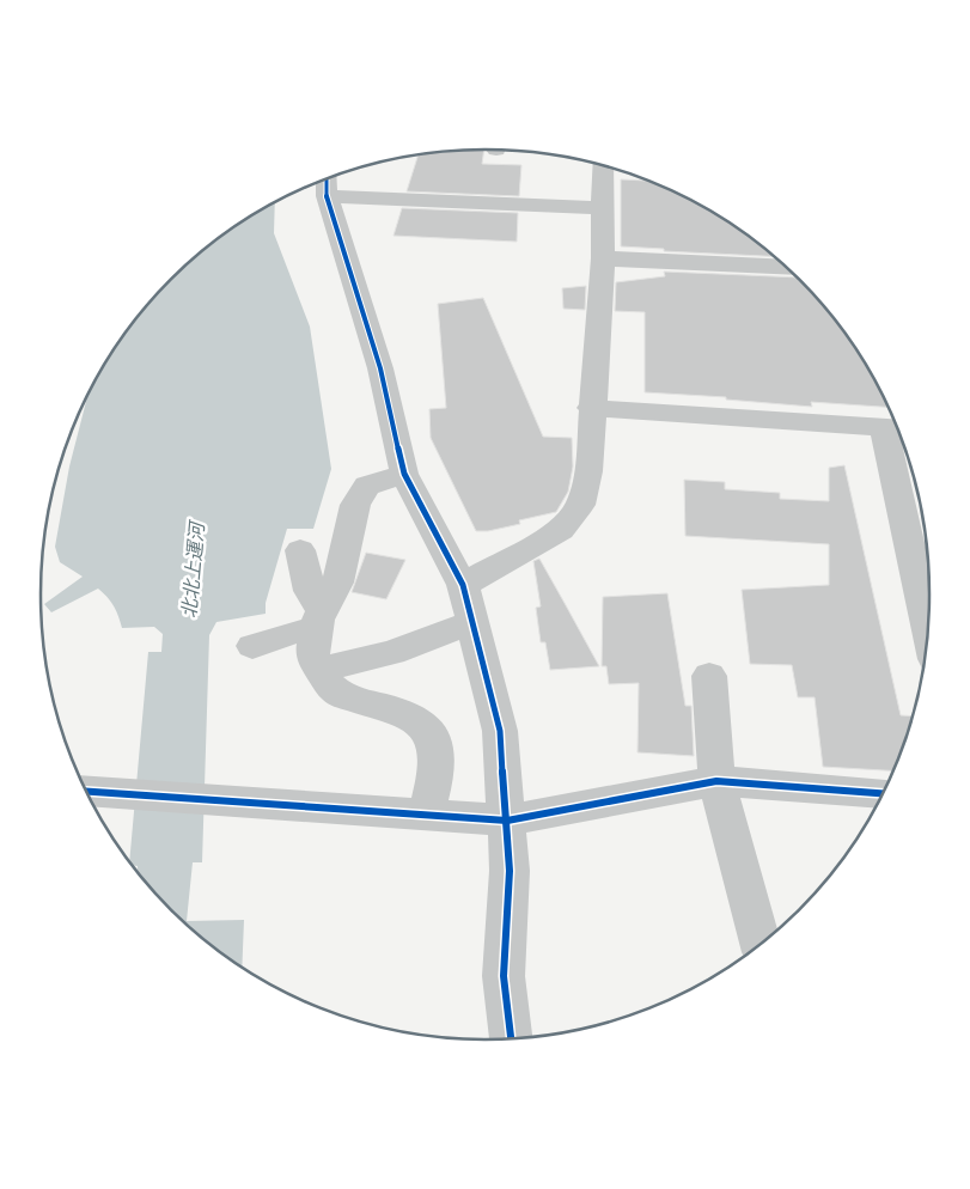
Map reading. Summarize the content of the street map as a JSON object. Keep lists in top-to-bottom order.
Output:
{
  "water": ["北北上運河"]
}
